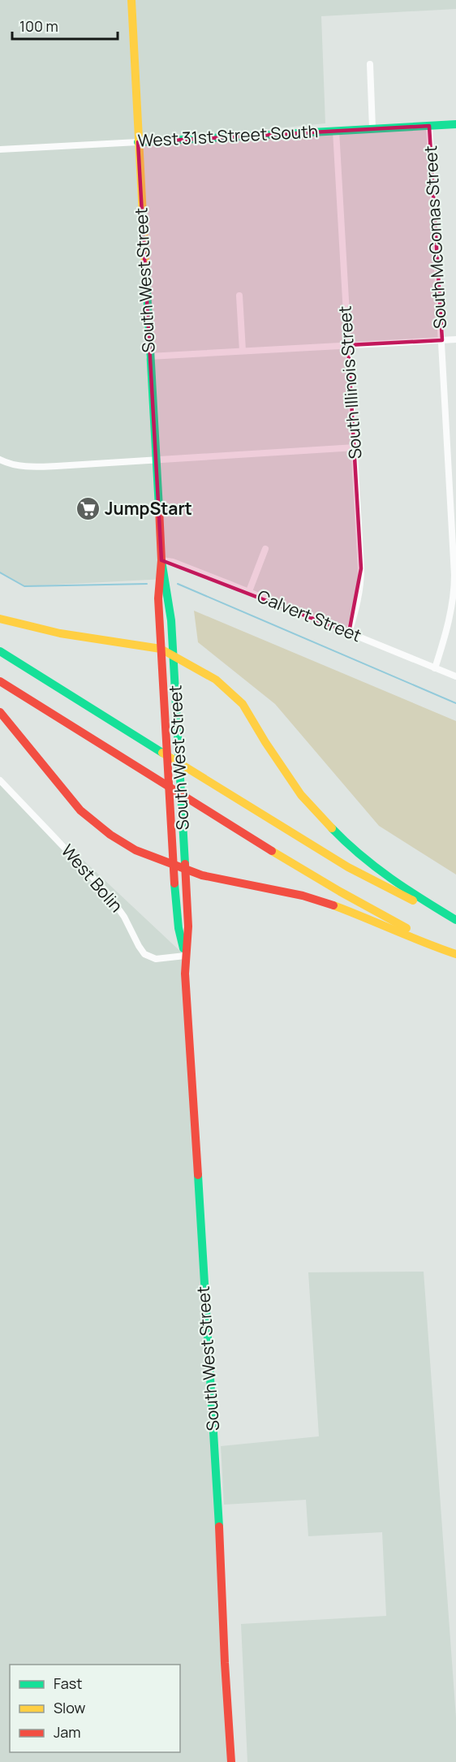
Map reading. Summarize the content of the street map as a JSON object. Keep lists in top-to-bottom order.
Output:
{
  "streets": {
    "main road": ["West 31st Street South", "South West Street"],
    "street": [
      "South McComas Street",
      "South Illinois Street",
      "Calvert Street",
      "West Bolin"
    ]
  },
  "crossings": [
    ["West 31st Street South", "South McComas Street"],
    ["West 31st Street South", "South West Street"],
    ["West 31st Street South", "South Illinois Street"],
    ["South McComas Street", "Calvert Street"],
    ["South West Street", "Calvert Street"],
    ["South West Street", "West Bolin"],
    ["South Illinois Street", "Calvert Street"]
  ],
  "places": {
    "supermarket": ["JumpStart"]
  },
  "legend": ["Fast", "Slow", "Jam"],
  "scale_bar": "100 m"
}
